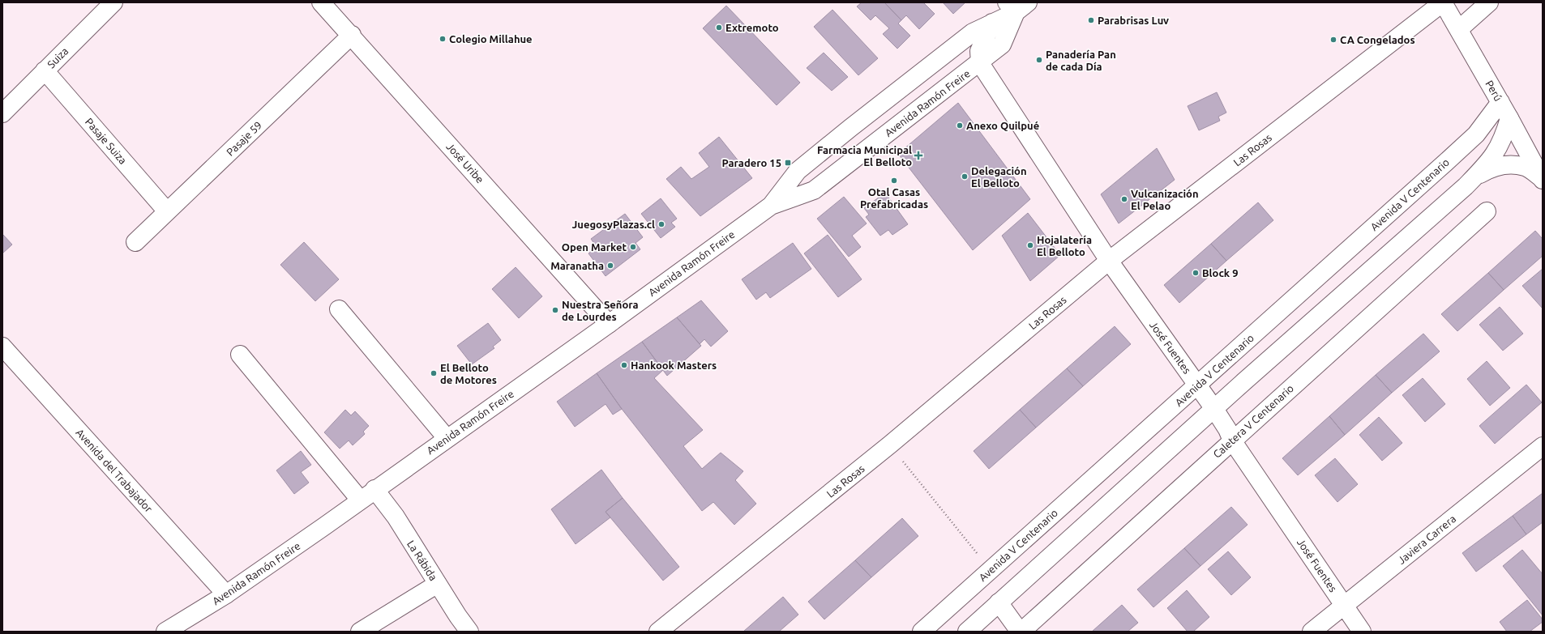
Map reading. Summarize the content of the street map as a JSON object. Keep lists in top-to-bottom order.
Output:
{
  "streets": {
    "street": [
      "Suiza",
      "Perú",
      "Avenida Ramón Freire",
      "Pasaje 59",
      "Pasaje Suiza",
      "Las Rosas",
      "José Uribe",
      "Avenida V Centenario",
      "José Fuentes",
      "Caletera V Centenario",
      "Avenida del Trabajador",
      "Javiera Carrera",
      "La Rábida"
    ]
  },
  "crossings": [
    ["Suiza", "Pasaje Suiza"],
    ["Perú", "Las Rosas"],
    ["Perú", "Avenida V Centenario"],
    ["Avenida Ramón Freire", "José Uribe"],
    ["Avenida Ramón Freire", "José Fuentes"],
    ["Avenida Ramón Freire", "Avenida del Trabajador"],
    ["Avenida Ramón Freire", "La Rábida"],
    ["Pasaje 59", "Pasaje Suiza"],
    ["Pasaje 59", "José Uribe"],
    ["Las Rosas", "José Fuentes"],
    ["Avenida V Centenario", "José Fuentes"],
    ["José Fuentes", "Caletera V Centenario"],
    ["José Fuentes", "Javiera Carrera"]
  ],
  "places": {
    "other": [
      "Parabrisas Luv",
      "Extremoto",
      "Colegio Millahue",
      "CA Congelados",
      "Panadería Pan de cada Día",
      "Anexo Quilpué",
      "Delegación El Belloto",
      "Otal Casas Prefabricadas",
      "Vulcanización El Pelao",
      "JuegosyPlazas.cl",
      "Hojalatería El Belloto",
      "Open Market",
      "Maranatha",
      "Block 9",
      "Nuestra Señora de Lourdes",
      "Hankook Masters",
      "El Belloto de Motores"
    ],
    "health": ["Farmacia Municipal El Belloto"],
    "transit": ["Paradero 15"]
  }
}
